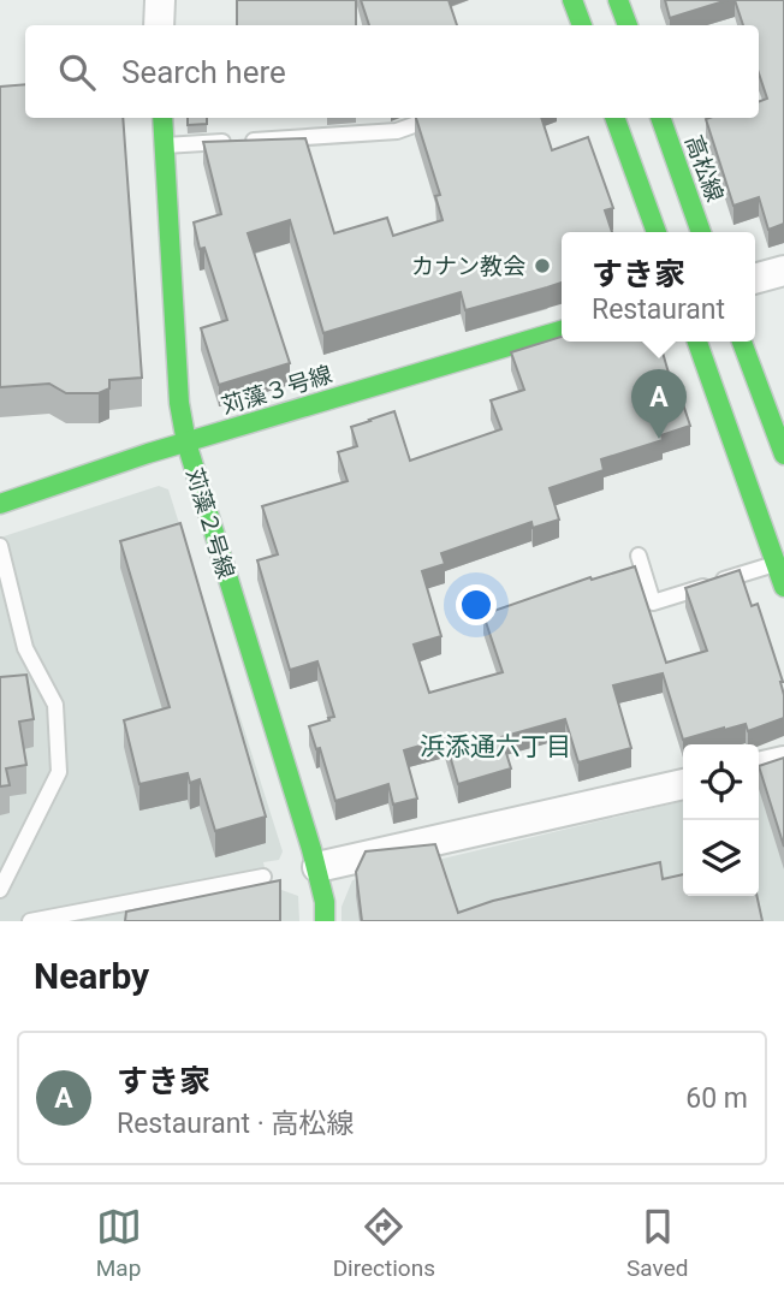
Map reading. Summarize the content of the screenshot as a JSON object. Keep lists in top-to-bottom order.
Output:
{
  "streets": {
    "street": ["高松線", "苅藻３号線", "苅藻２号線"]
  },
  "crossings": [
    ["苅藻３号線", "苅藻２号線"]
  ],
  "districts": ["浜添通六丁目"],
  "places": ["カナン教会"],
  "page": {
    "search": "Search here",
    "popup": ["すき家", "Restaurant"],
    "pins": "A",
    "heading": "Nearby",
    "list": [
      {
        "mark": "A",
        "name": "すき家",
        "note": "Restaurant · 高松線",
        "value": "60 m"
      }
    ],
    "nav": ["Map", "Directions", "Saved"]
  }
}
